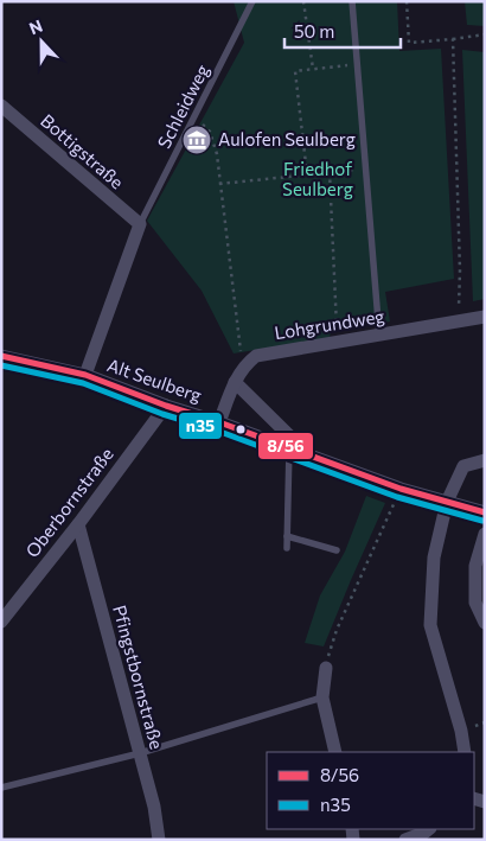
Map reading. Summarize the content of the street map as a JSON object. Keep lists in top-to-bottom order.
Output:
{
  "streets": {
    "street": [
      "Bottigstraße",
      "Lohgrundweg",
      "Alt Seulberg",
      "Oberbornstraße",
      "Pfingstbornstraße"
    ],
    "lane": ["Schleidweg"]
  },
  "crossings": [
    ["Schleidweg", "Bottigstraße"],
    ["Schleidweg", "Alt Seulberg"],
    ["Bottigstraße", "Alt Seulberg"],
    ["Alt Seulberg", "Oberbornstraße"],
    ["Oberbornstraße", "Pfingstbornstraße"]
  ],
  "parks": ["Friedhof Seulberg"],
  "places": {
    "museum": ["Aulofen Seulberg"]
  },
  "lines": ["transit line 8/56", "transit line n35"],
  "legend": ["8/56", "n35"],
  "scale_bar": "50 m",
  "north": "top"
}
